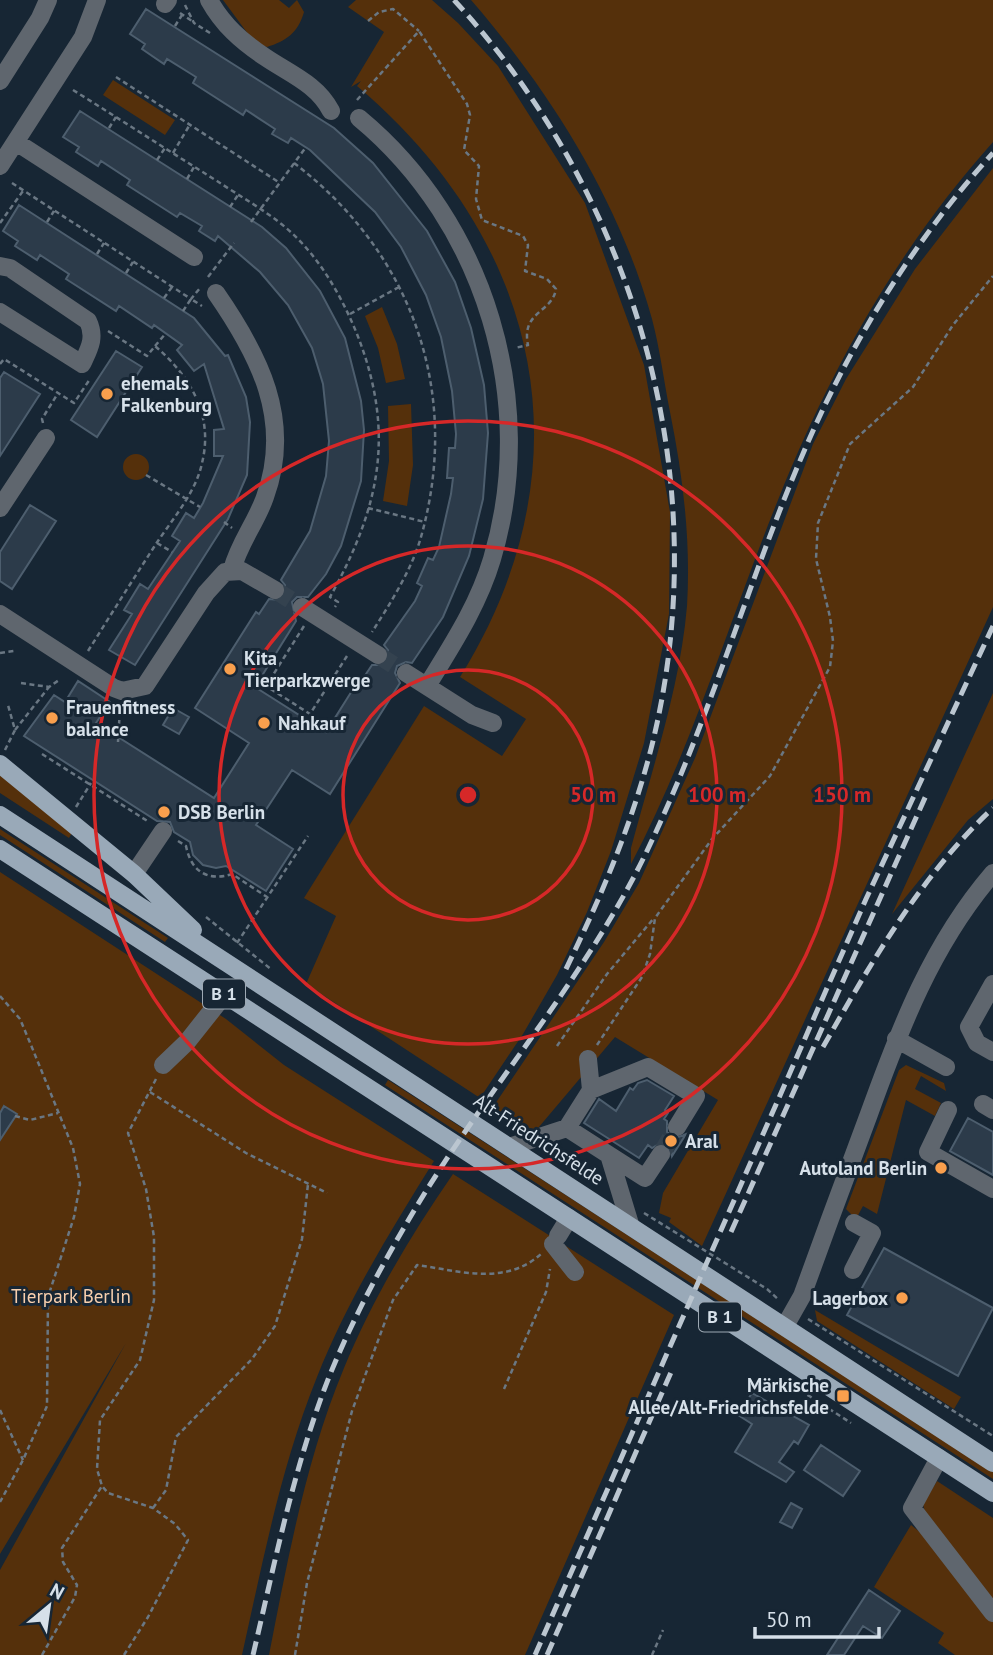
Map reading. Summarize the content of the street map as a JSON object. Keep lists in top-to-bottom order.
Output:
{
  "streets": {
    "main road": ["B 1", "Alt-Friedrichsfelde"]
  },
  "parks": ["Tierpark Berlin"],
  "places": {
    "other": [
      "ehemals Falkenburg",
      "Kita Tierparkzwerge",
      "Frauenfitness balance",
      "Nahkauf",
      "DSB Berlin",
      "Aral",
      "Autoland Berlin",
      "Lagerbox"
    ],
    "transit": ["Märkische Allee/Alt-Friedrichsfelde"]
  },
  "scale_bar": "50 m",
  "north": "top right",
  "rings": ["50 m", "100 m", "150 m"]
}
